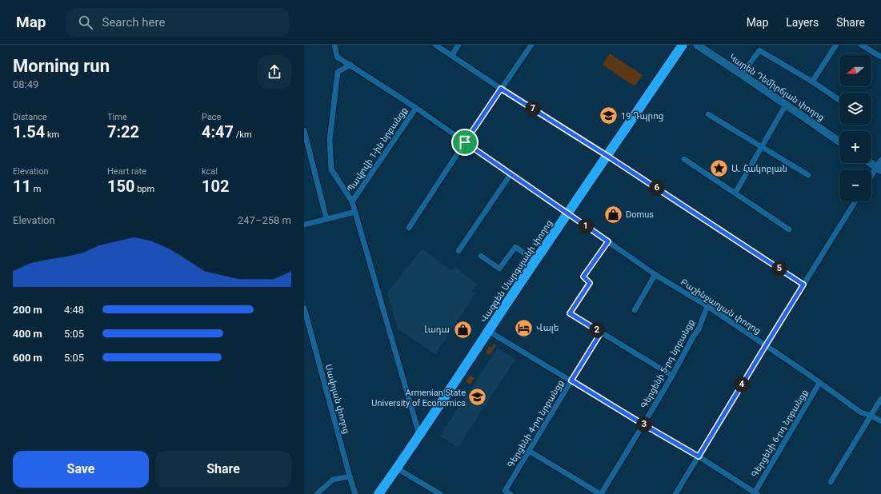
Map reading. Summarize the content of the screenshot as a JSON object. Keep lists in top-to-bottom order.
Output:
{
  "streets": {
    "highway": ["Վազգեն Սարգսյանի փողոց"],
    "street": [
      "Կարեն Դեմիրճյան փողոց",
      "Պավլովի 1-ին նրբանցք",
      "Բաշինջաղյան փողոց",
      "Գերցենի 5-րդ նրբանցք",
      "Սավոյան փողոց",
      "Գերցենի 4-րդ նրբանցք",
      "Գերցենի 6-րդ նրբանցք"
    ]
  },
  "crossings": [
    ["Պավլովի 1-ին նրբանցք", "Բաշինջաղյան փողոց"],
    ["Վազգեն Սարգսյանի փողոց", "Բաշինջաղյան փողոց"],
    ["Բաշինջաղյան փողոց", "Գերցենի 5-րդ նրբանցք"],
    ["Բաշինջաղյան փողոց", "Գերցենի 6-րդ նրբանցք"]
  ],
  "places": {
    "school or university": ["19 Դպրոց", "Armenian State University of Economics"],
    "place": ["Ա. Հակոբյան"],
    "shop": ["Domus", "Լադա"],
    "hotel": ["Վալե"]
  },
  "north": "left",
  "page": {
    "header": "Map",
    "search": "Search here",
    "nav": ["Map", "Layers", "Share"],
    "heading": ["Morning run", "08:49"],
    "map_buttons": ["+", "−"],
    "stats": [
      ["Distance", "1.54 km"],
      ["Time", "7:22"],
      ["Pace", "4:47 /km"],
      ["Elevation", "11 m"],
      ["Heart rate", "150 bpm"],
      ["kcal", "102"]
    ],
    "pins": [
      "7",
      "6",
      "1",
      "5",
      "2",
      "4",
      "3"
    ],
    "chart": ["Elevation", "247–258 m"],
    "list": [
      {
        "name": "200 m",
        "note": "4:48"
      },
      {
        "name": "400 m",
        "note": "5:05"
      },
      {
        "name": "600 m",
        "note": "5:05"
      }
    ],
    "buttons": ["Save", "Share"]
  }
}
